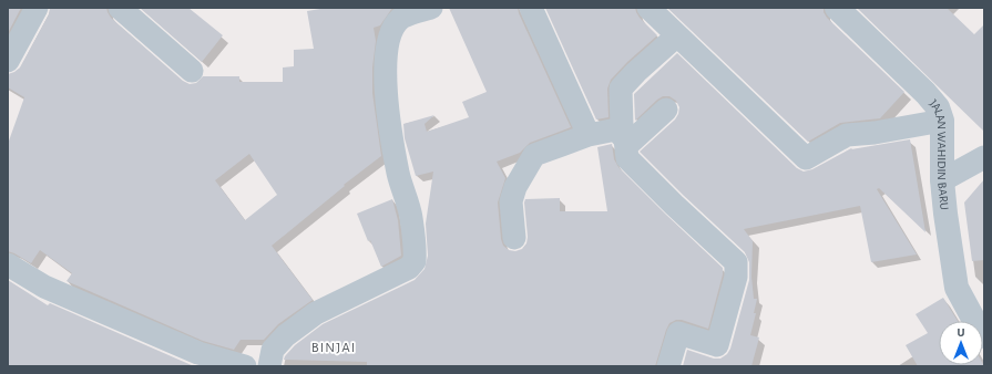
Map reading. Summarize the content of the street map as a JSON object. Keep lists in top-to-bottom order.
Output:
{
  "streets": {
    "street": ["JALAN WAHIDIN BARU"]
  },
  "districts": ["BINJAI"],
  "north": "top"
}
